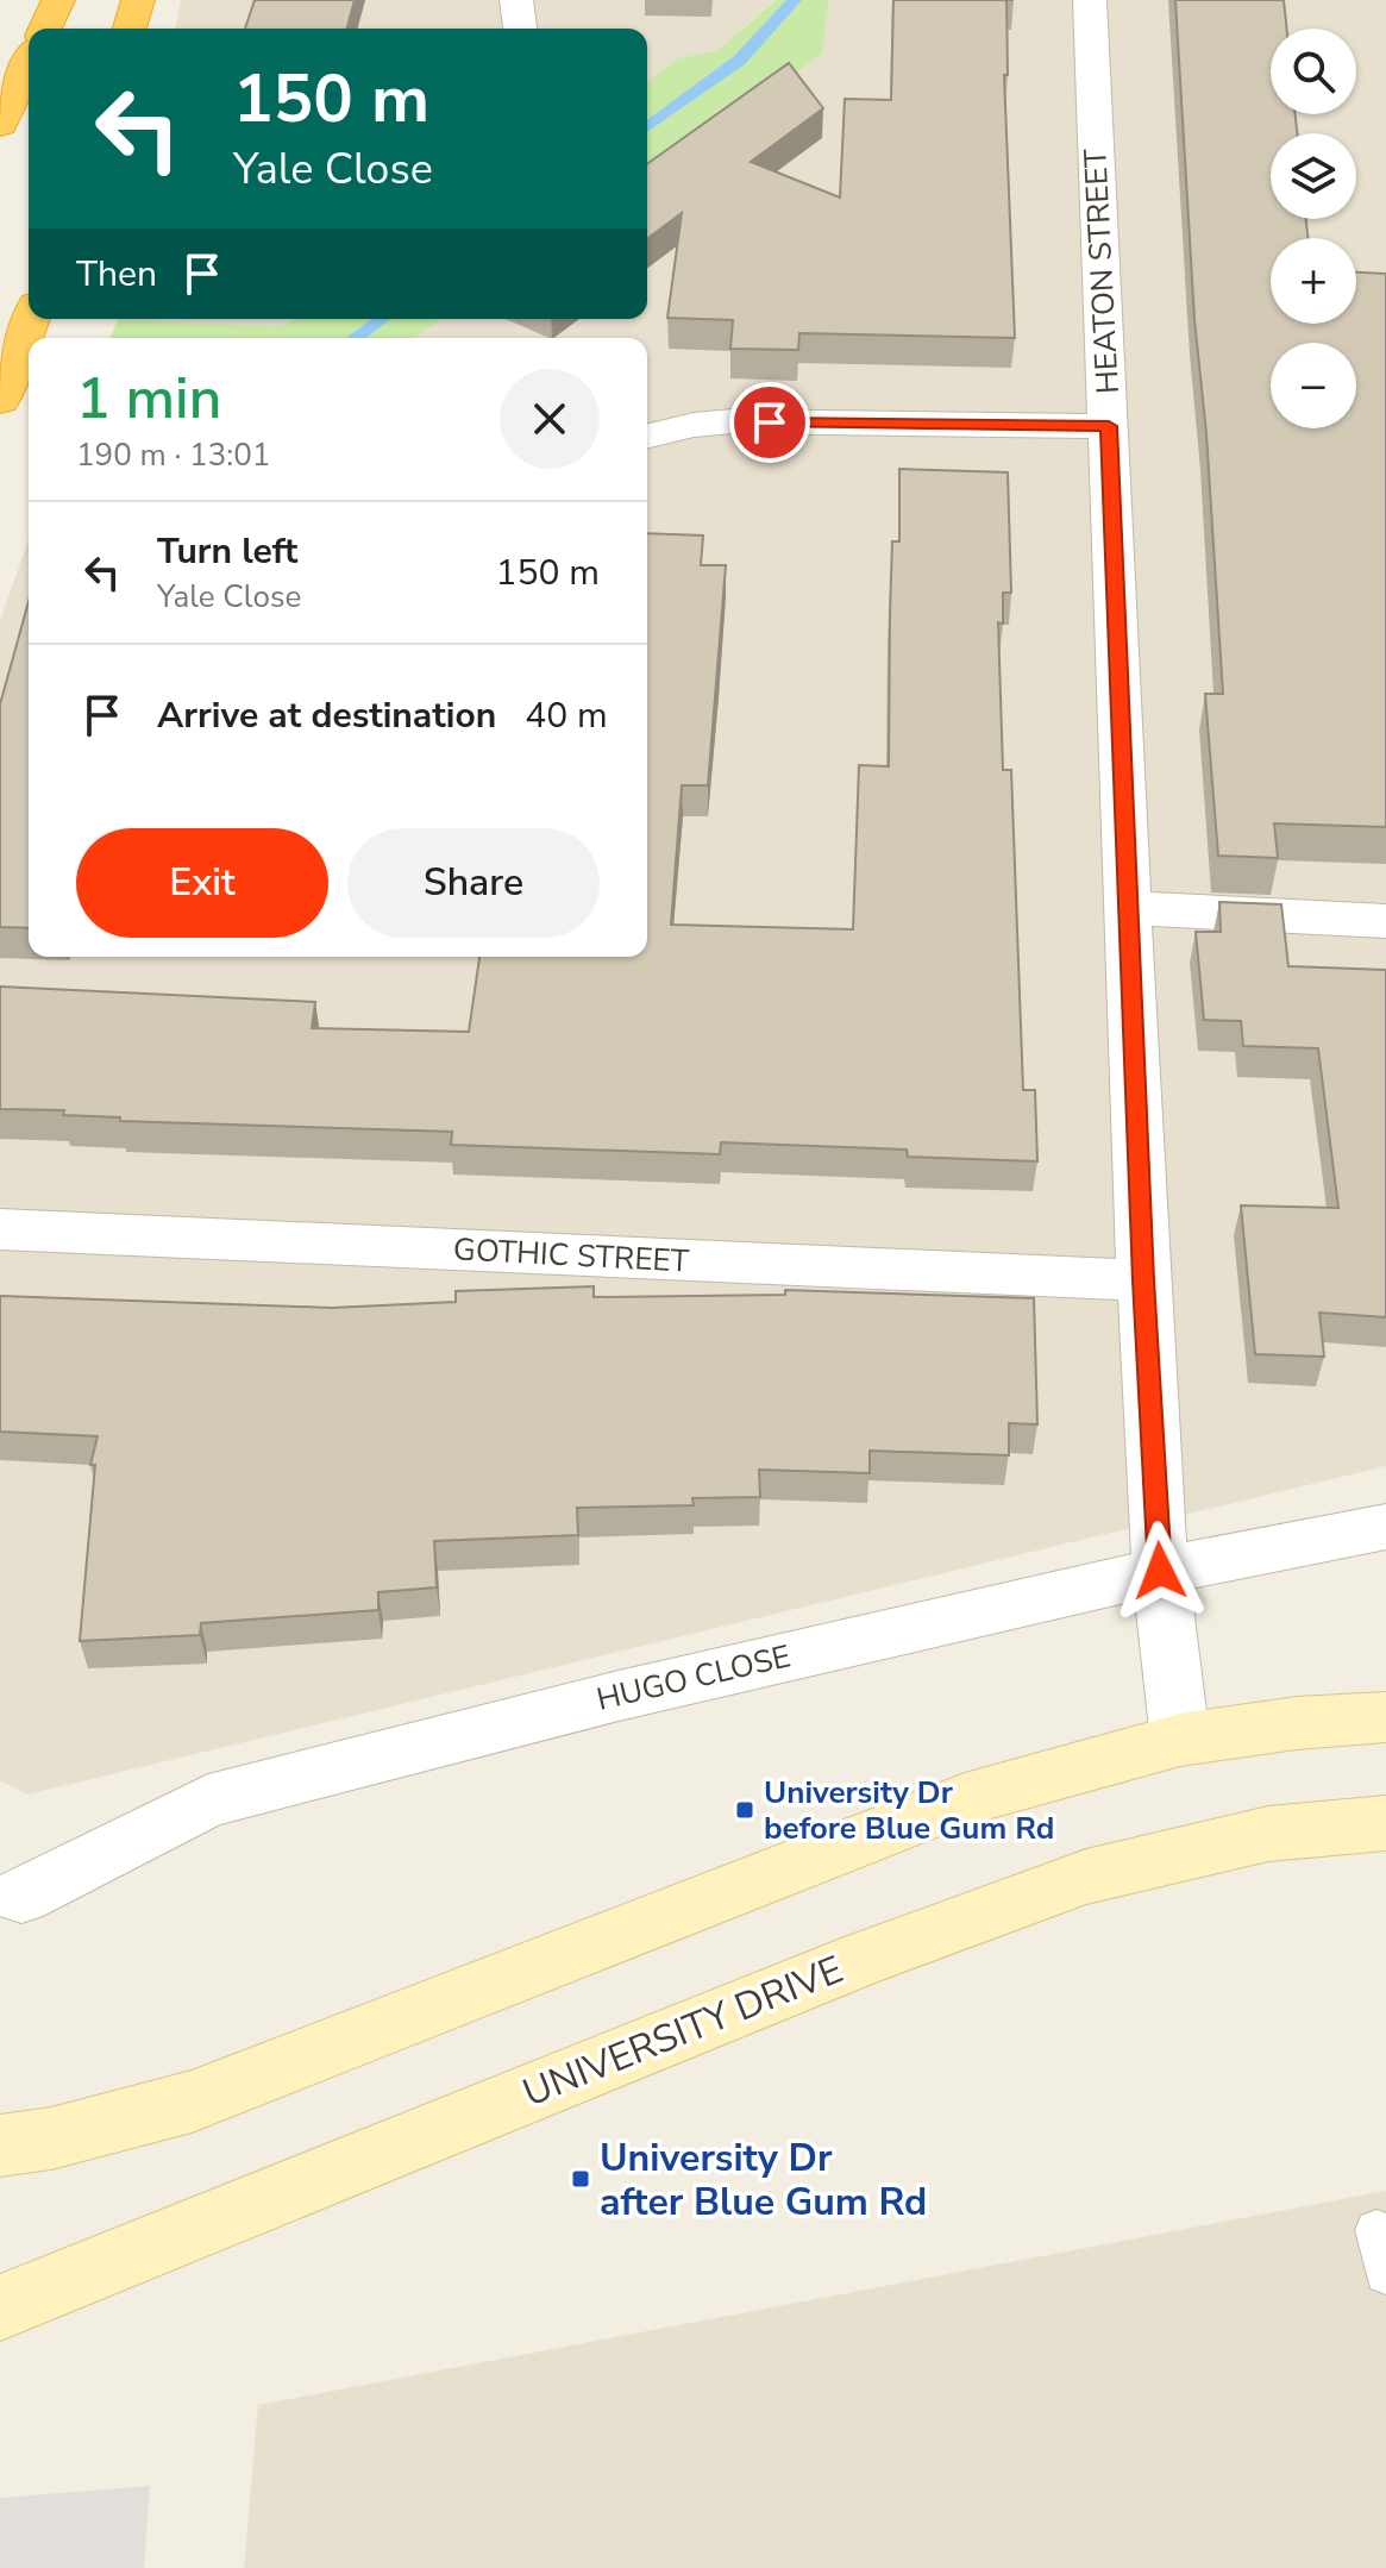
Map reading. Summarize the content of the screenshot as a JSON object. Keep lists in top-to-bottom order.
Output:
{
  "streets": {
    "main road": ["UNIVERSITY DRIVE"],
    "street": ["HEATON STREET", "GOTHIC STREET", "HUGO CLOSE"]
  },
  "crossings": [
    ["HEATON STREET", "GOTHIC STREET"],
    ["HEATON STREET", "HUGO CLOSE"]
  ],
  "places": {
    "transit": ["University Dr before Blue Gum Rd", "University Dr after Blue Gum Rd"]
  },
  "page": {
    "map_buttons": ["+", "−"],
    "turn": ["150 m", "Yale Close"],
    "then": "Then",
    "heading": ["1 min", "190 m · 13:01"],
    "list": [
      {
        "name": "Turn left",
        "note": "Yale Close",
        "value": "150 m"
      },
      {
        "name": "Arrive at destination",
        "value": "40 m"
      }
    ],
    "buttons": ["Exit", "Share"]
  }
}
